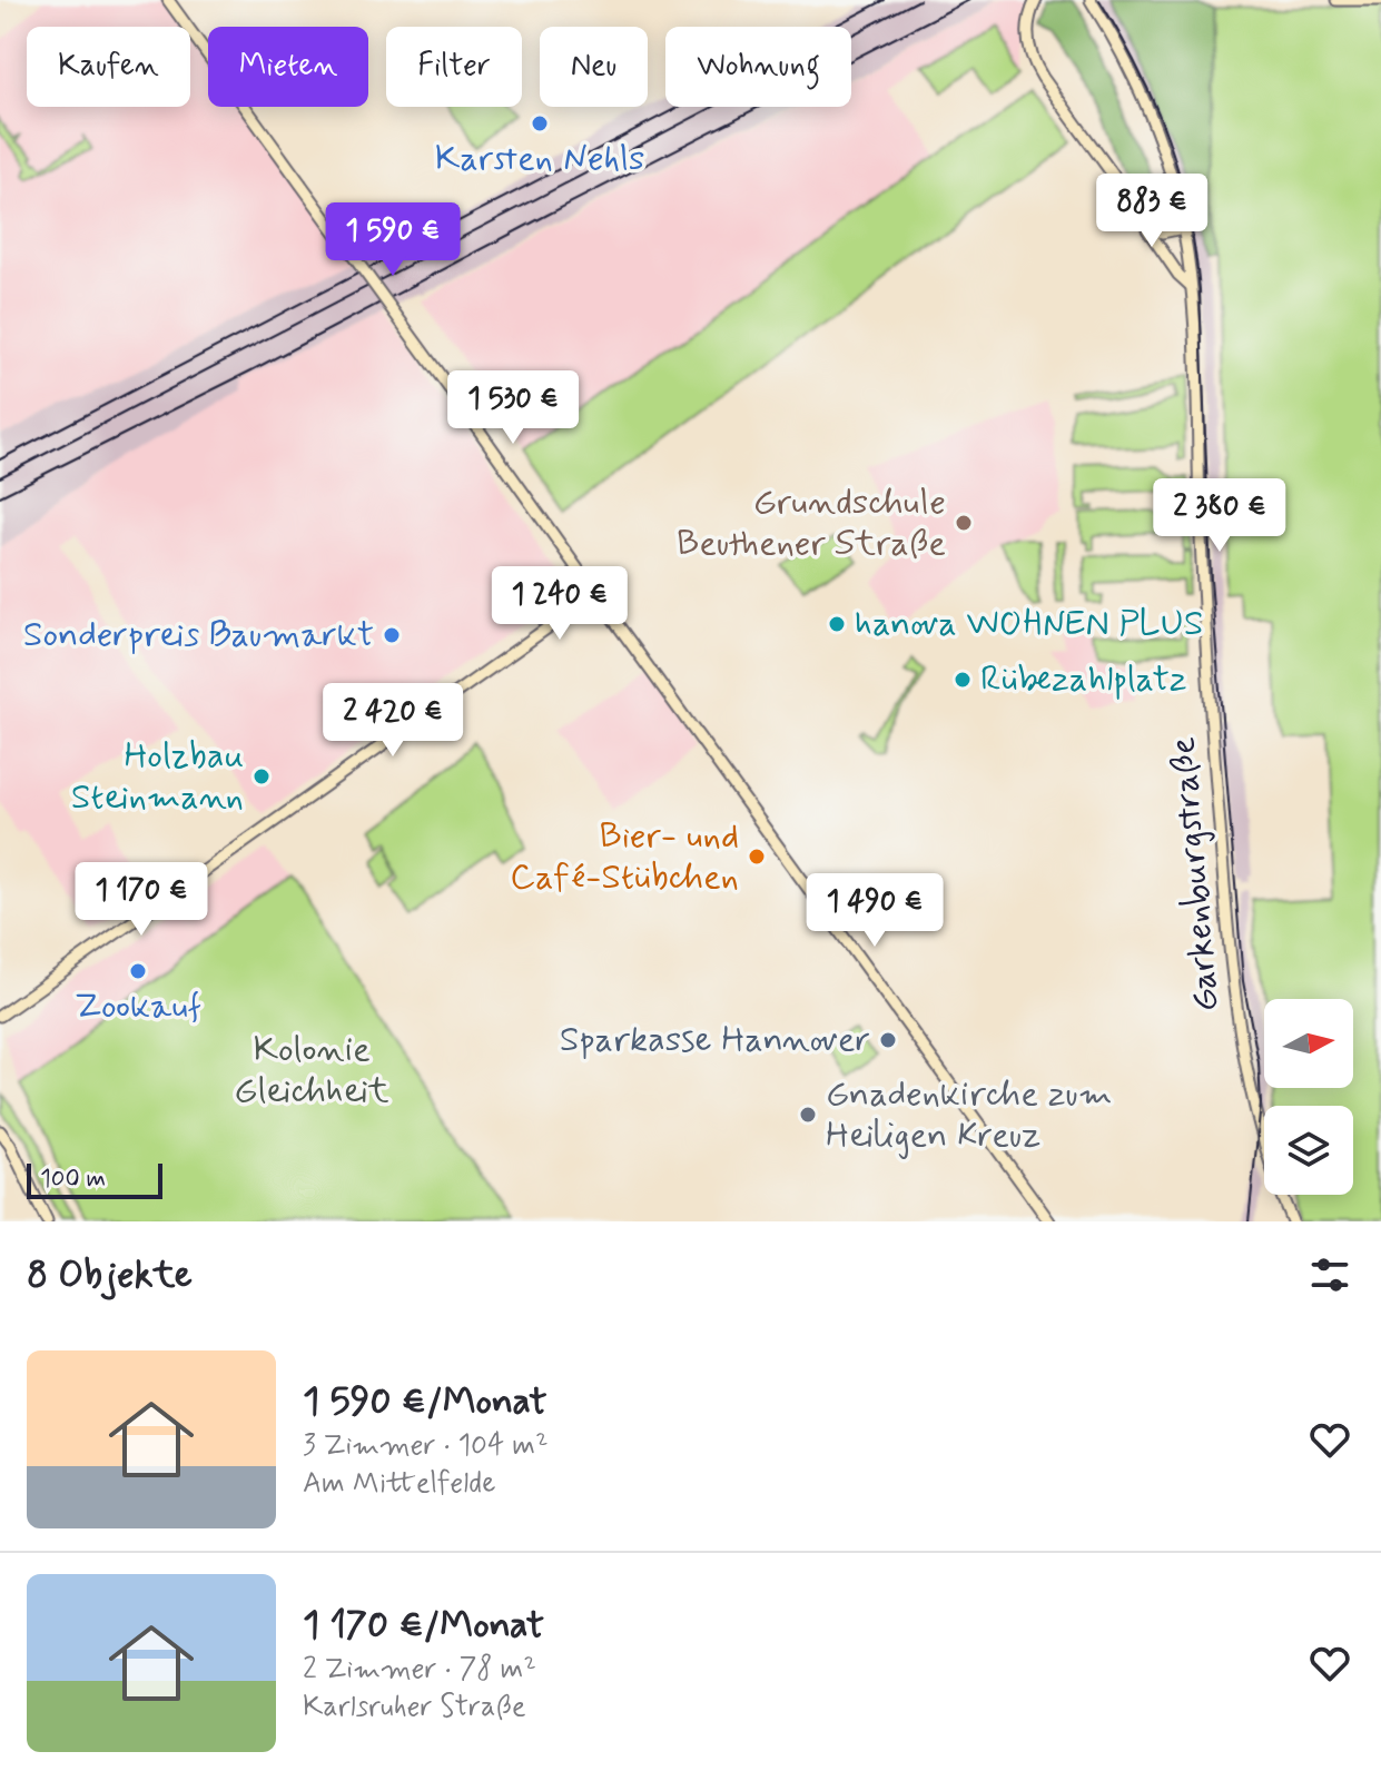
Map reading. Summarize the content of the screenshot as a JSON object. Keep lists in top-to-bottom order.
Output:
{
  "streets": {
    "street": ["Garkenburgstraße"]
  },
  "parks": ["Kolonie Gleichheit"],
  "places": [
    "Karsten Nehls",
    "Grundschule Beuthener Straße",
    "hanova WOHNEN PLUS",
    "Sonderpreis Baumarkt",
    "Rübezahlplatz",
    "Holzbau Steinmann",
    "Bier- und Café-Stübchen",
    "Zookauf",
    "Sparkasse Hannover",
    "Gnadenkirche zum Heiligen Kreuz"
  ],
  "scale_bar": "100 m",
  "north": "right",
  "page": {
    "chip": [
      "Kaufen",
      "Mieten",
      "Filter",
      "Neu",
      "Wohnung"
    ],
    "price": [
      "883 €",
      "1 590 €",
      "1 530 €",
      "2 380 €",
      "1 240 €",
      "2 420 €",
      "1 170 €",
      "1 490 €"
    ],
    "scale": "100 m",
    "heading": "8 Objekte",
    "list": [
      {
        "name": "1 590 €/Monat",
        "note": "3 Zimmer · 104 m² · Am Mittelfelde"
      },
      {
        "name": "1 170 €/Monat",
        "note": "2 Zimmer · 78 m² · Karlsruher Straße"
      }
    ]
  }
}
